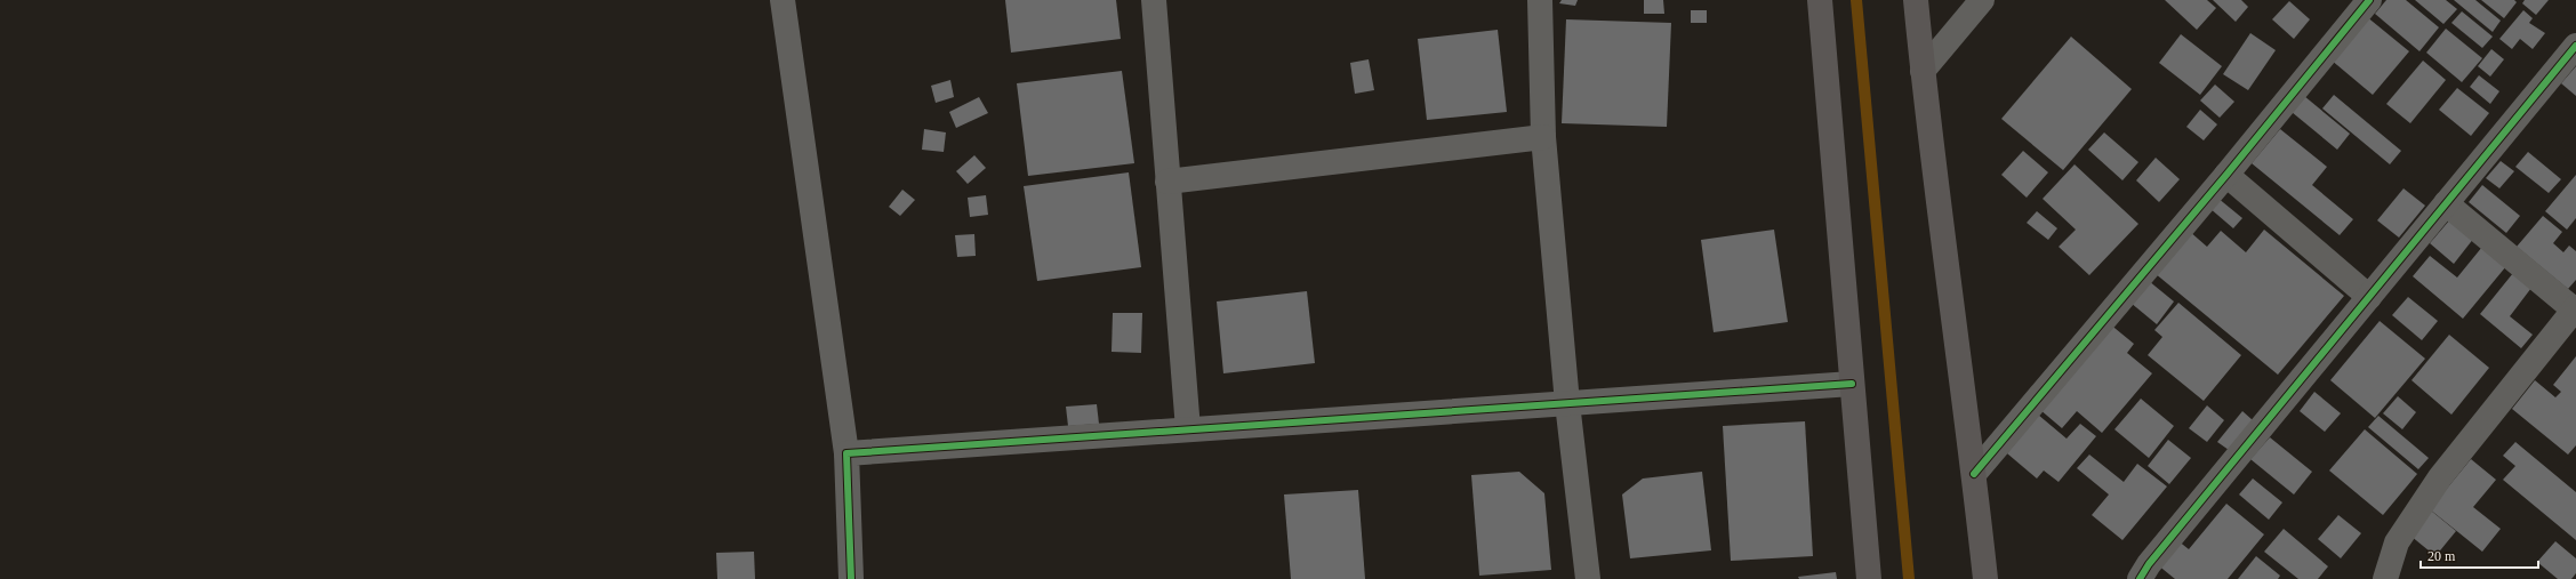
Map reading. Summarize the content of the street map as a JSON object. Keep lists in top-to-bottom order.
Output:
{
  "scale_bar": "20 m"
}
